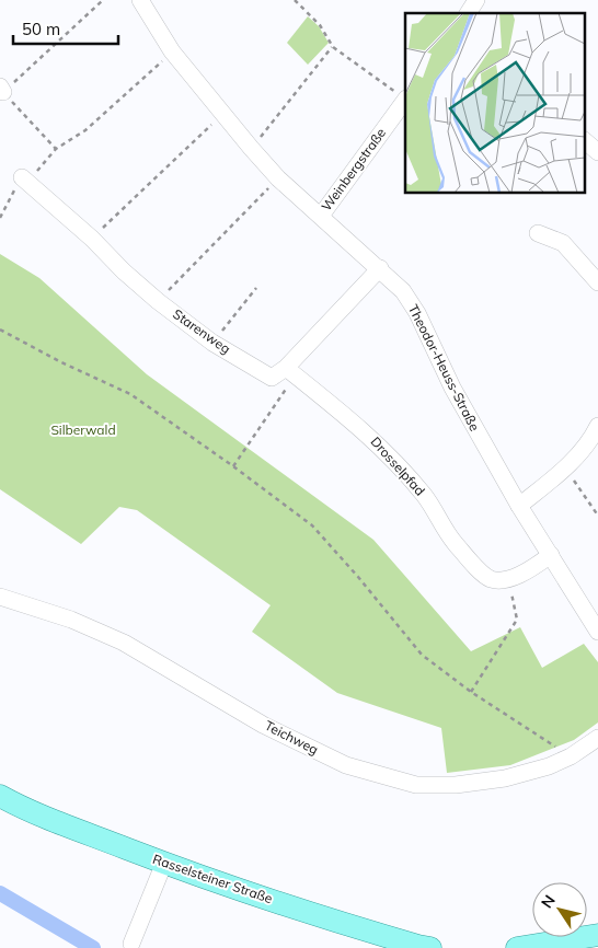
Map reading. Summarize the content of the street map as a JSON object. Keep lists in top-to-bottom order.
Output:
{
  "streets": {
    "main road": ["Rasselsteiner Straße"],
    "street": [
      "Weinbergstraße",
      "Starenweg",
      "Theodor-Heuss-Straße",
      "Drosselpfad",
      "Teichweg"
    ]
  },
  "crossings": [
    ["Weinbergstraße", "Theodor-Heuss-Straße"],
    ["Starenweg", "Drosselpfad"]
  ],
  "parks": ["Silberwald"],
  "scale_bar": "50 m",
  "north": "top left"
}
